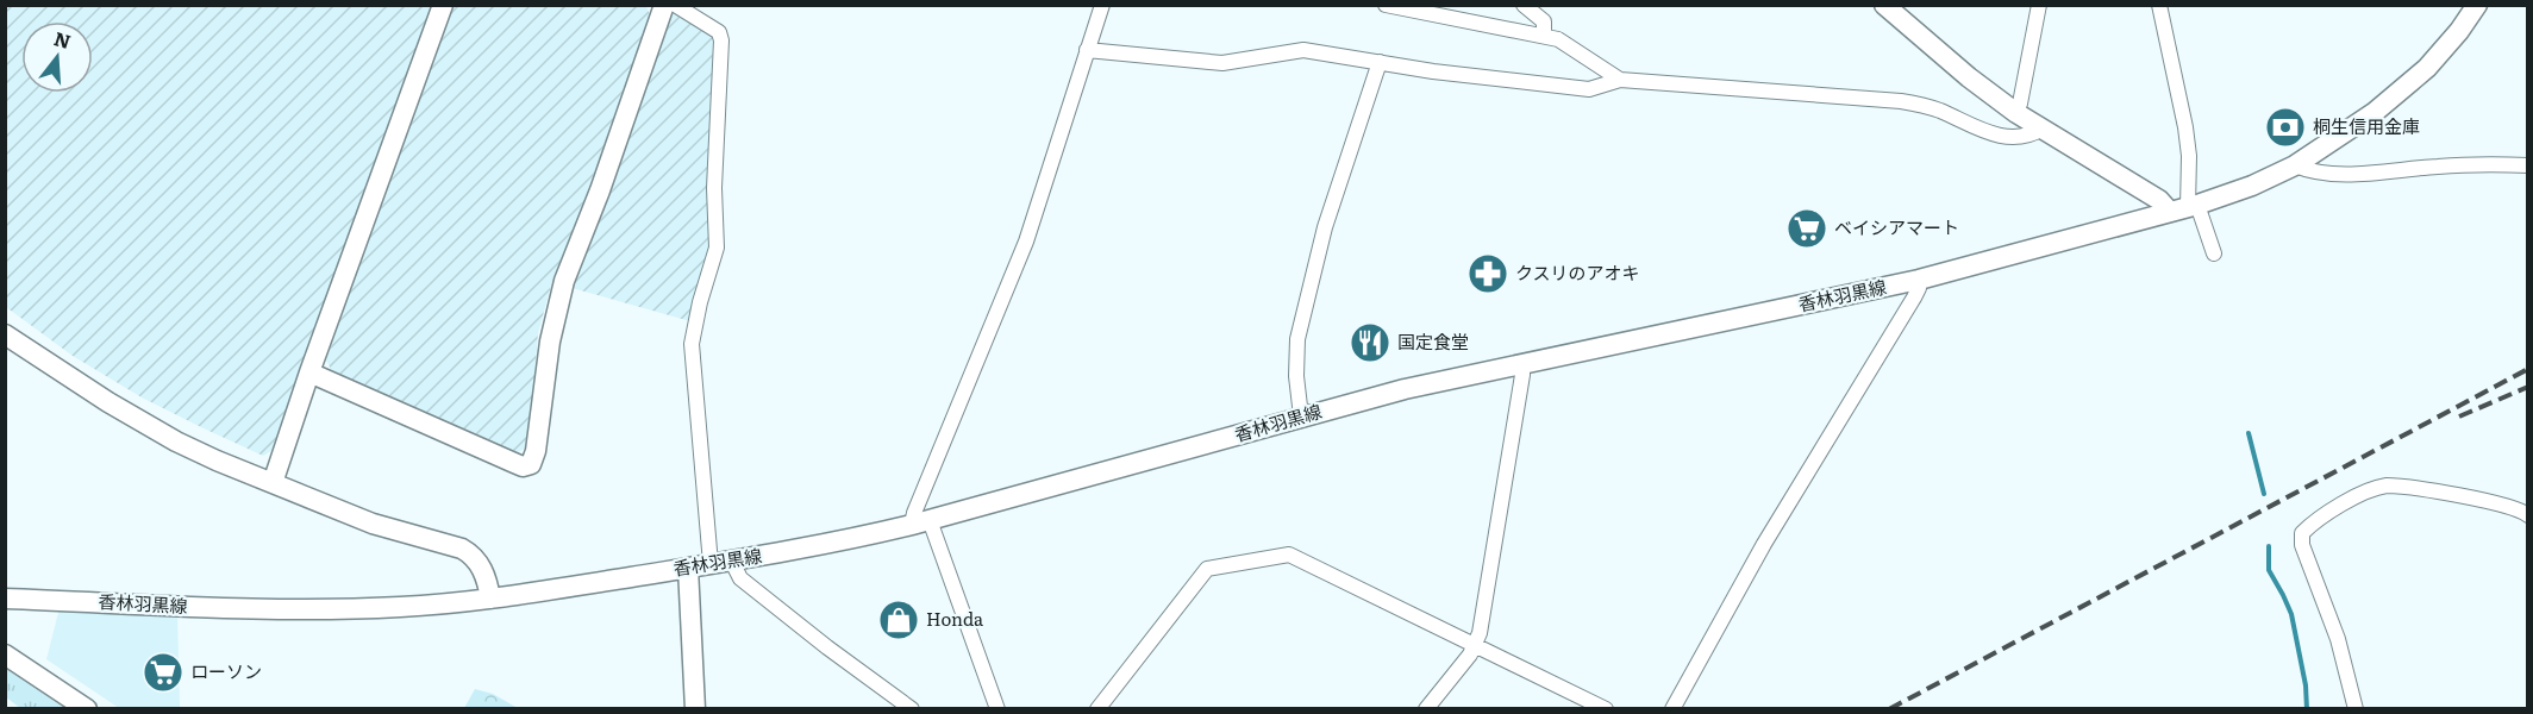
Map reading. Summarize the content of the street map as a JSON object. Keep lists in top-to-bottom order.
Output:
{
  "streets": {
    "main road": ["香林羽黒線"]
  },
  "places": {
    "bank": ["桐生信用金庫"],
    "supermarket": ["ベイシアマート", "ローソン"],
    "pharmacy": ["クスリのアオキ"],
    "restaurant": ["国定食堂"],
    "shop": ["Honda"]
  },
  "north": "top"
}
